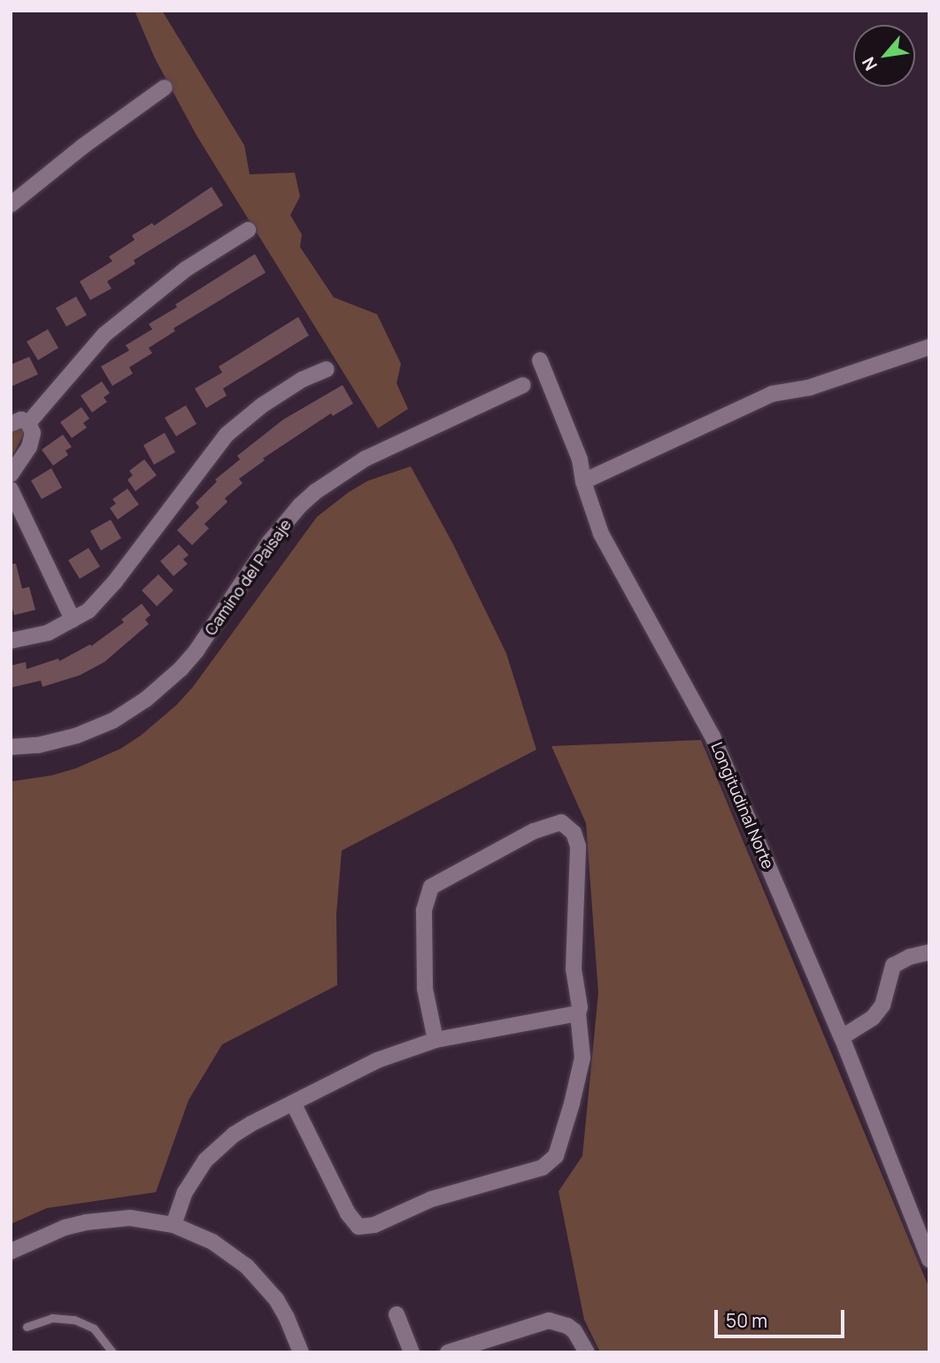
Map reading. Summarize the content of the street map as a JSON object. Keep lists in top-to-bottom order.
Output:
{
  "streets": {
    "street": ["Camino del Paisaje", "Longitudinal Norte"]
  },
  "scale_bar": "50 m",
  "north": "bottom left"
}
